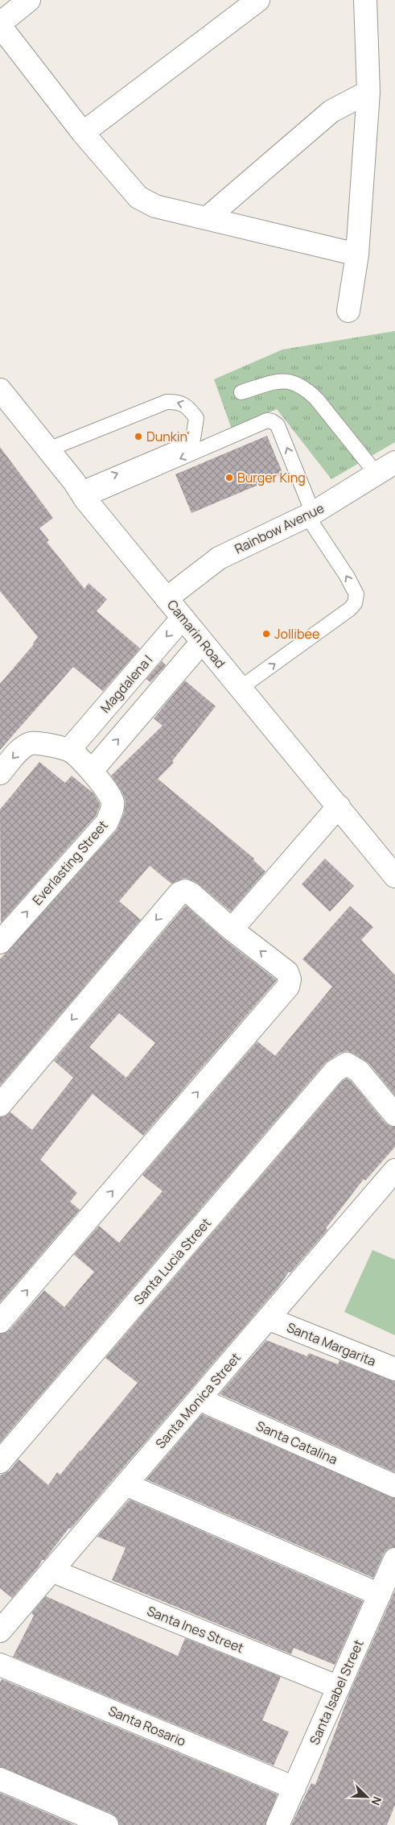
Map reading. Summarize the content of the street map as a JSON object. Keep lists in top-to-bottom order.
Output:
{
  "streets": {
    "street": [
      "Rainbow Avenue",
      "Camarin Road",
      "Magdalena I",
      "Everlasting Street",
      "Santa Lucia Street",
      "Santa Margarita",
      "Santa Monica Street",
      "Santa Catalina",
      "Santa Ines Street",
      "Santa Isabel Street",
      "Santa Rosario"
    ]
  },
  "crossings": [
    ["Rainbow Avenue", "Camarin Road"],
    ["Camarin Road", "Magdalena I"],
    ["Magdalena I", "Everlasting Street"],
    ["Santa Margarita", "Santa Monica Street"],
    ["Santa Monica Street", "Santa Catalina"],
    ["Santa Monica Street", "Santa Ines Street"],
    ["Santa Ines Street", "Santa Isabel Street"],
    ["Santa Isabel Street", "Santa Rosario"]
  ],
  "places": ["Dunkin'", "Burger King", "Jollibee"],
  "north": "bottom right"
}
